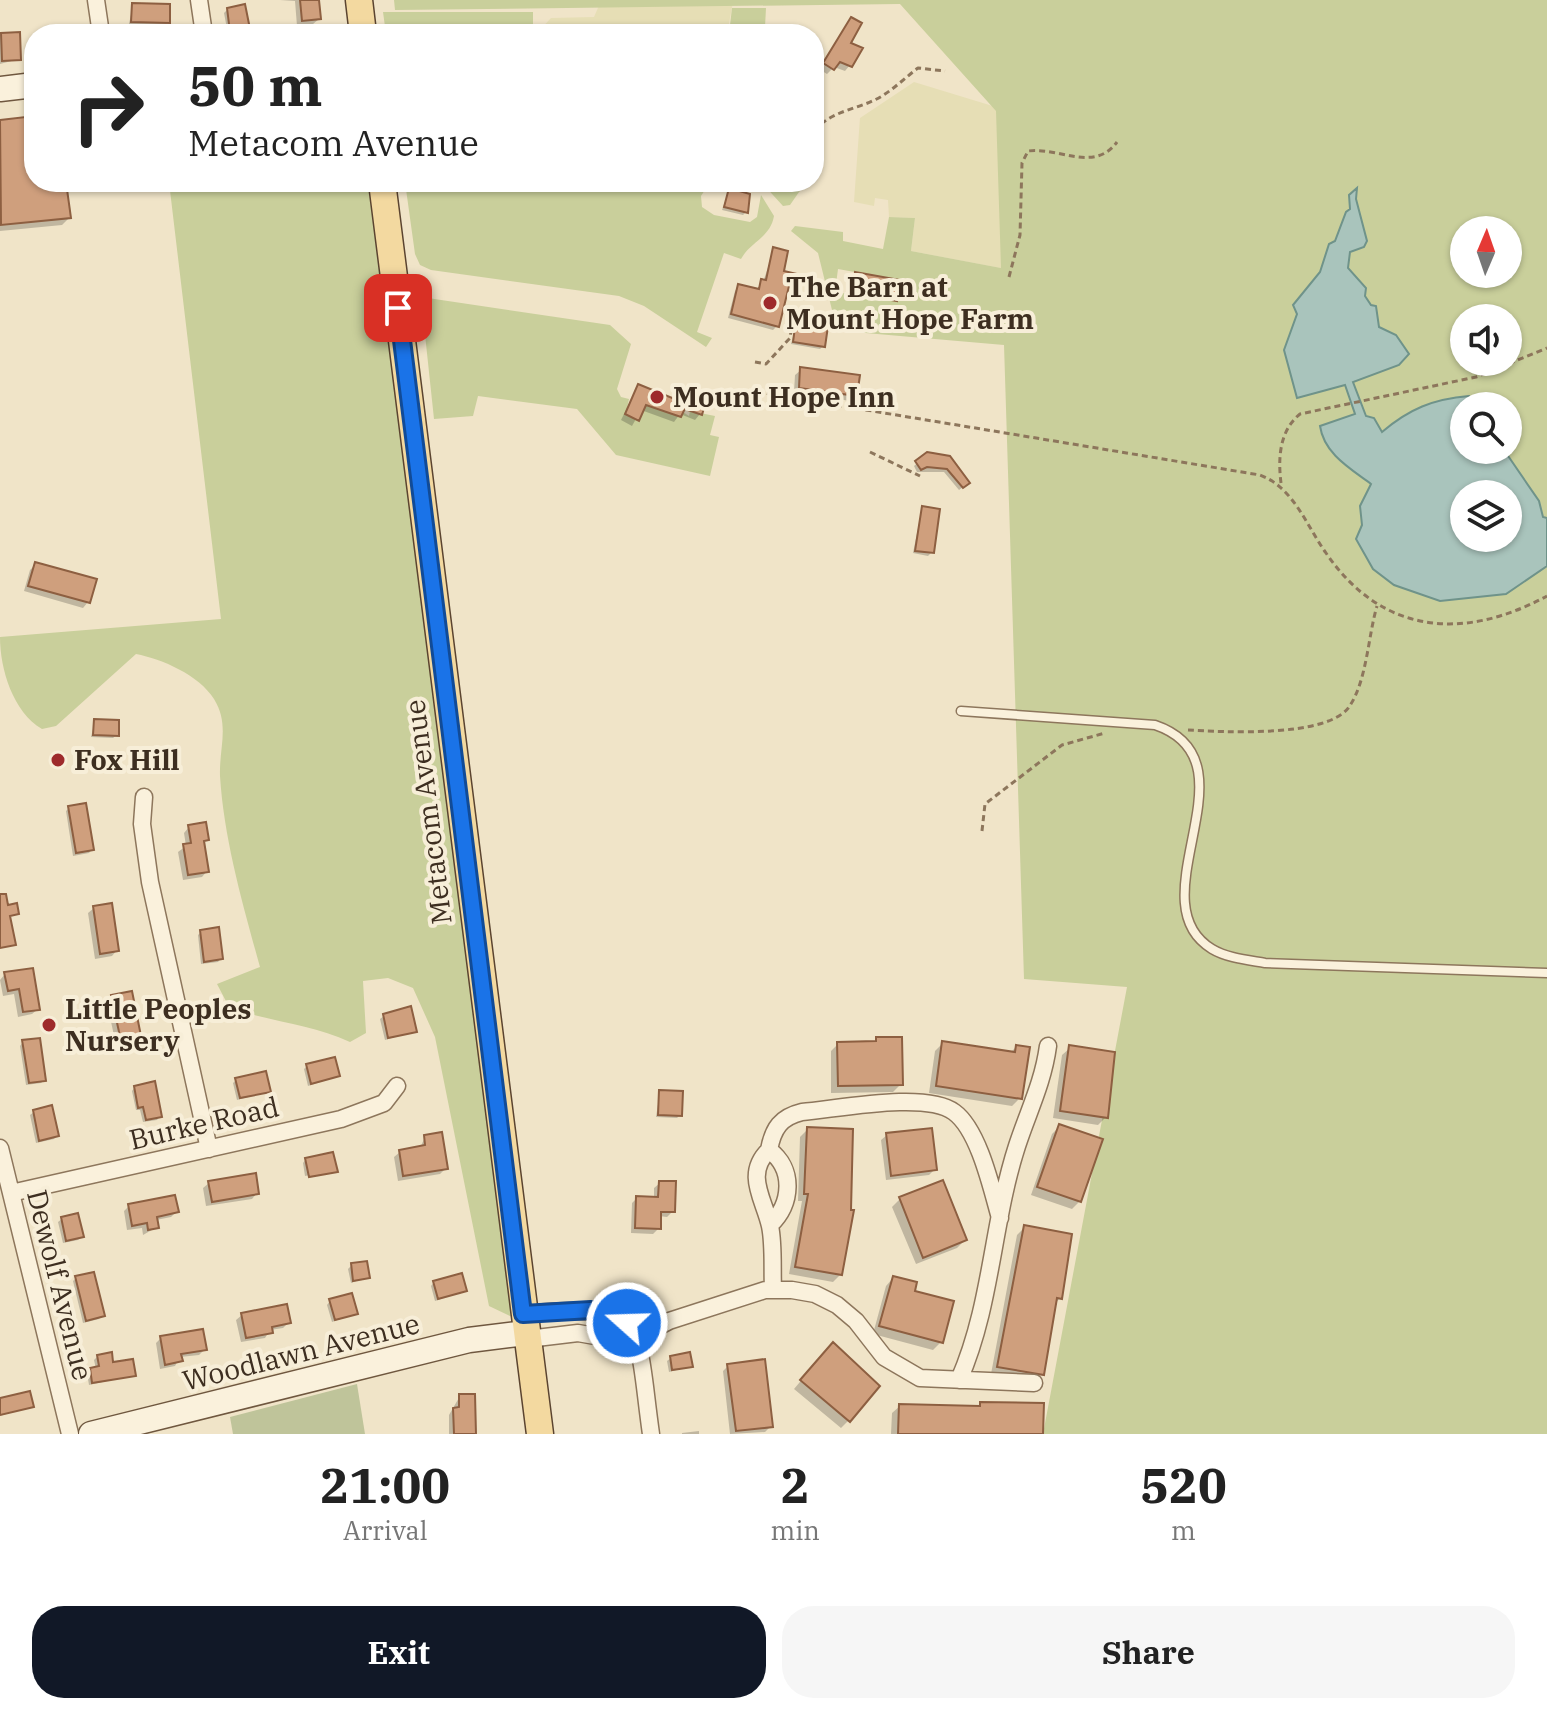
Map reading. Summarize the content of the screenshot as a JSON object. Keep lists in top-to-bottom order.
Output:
{
  "streets": {
    "main road": ["Metacom Avenue"],
    "street": ["Burke Road", "Dewolf Avenue", "Woodlawn Avenue"]
  },
  "crossings": [
    ["Metacom Avenue", "Woodlawn Avenue"],
    ["Burke Road", "Dewolf Avenue"]
  ],
  "places": [
    "The Barn at Mount Hope Farm",
    "Mount Hope Inn",
    "Fox Hill",
    "Little Peoples Nursery"
  ],
  "north": "top",
  "page": {
    "turn": ["50 m", "Metacom Avenue"],
    "eta": [
      "21:00",
      "Arrival",
      "2",
      "min",
      "520",
      "m"
    ],
    "buttons": ["Exit", "Share"]
  }
}
